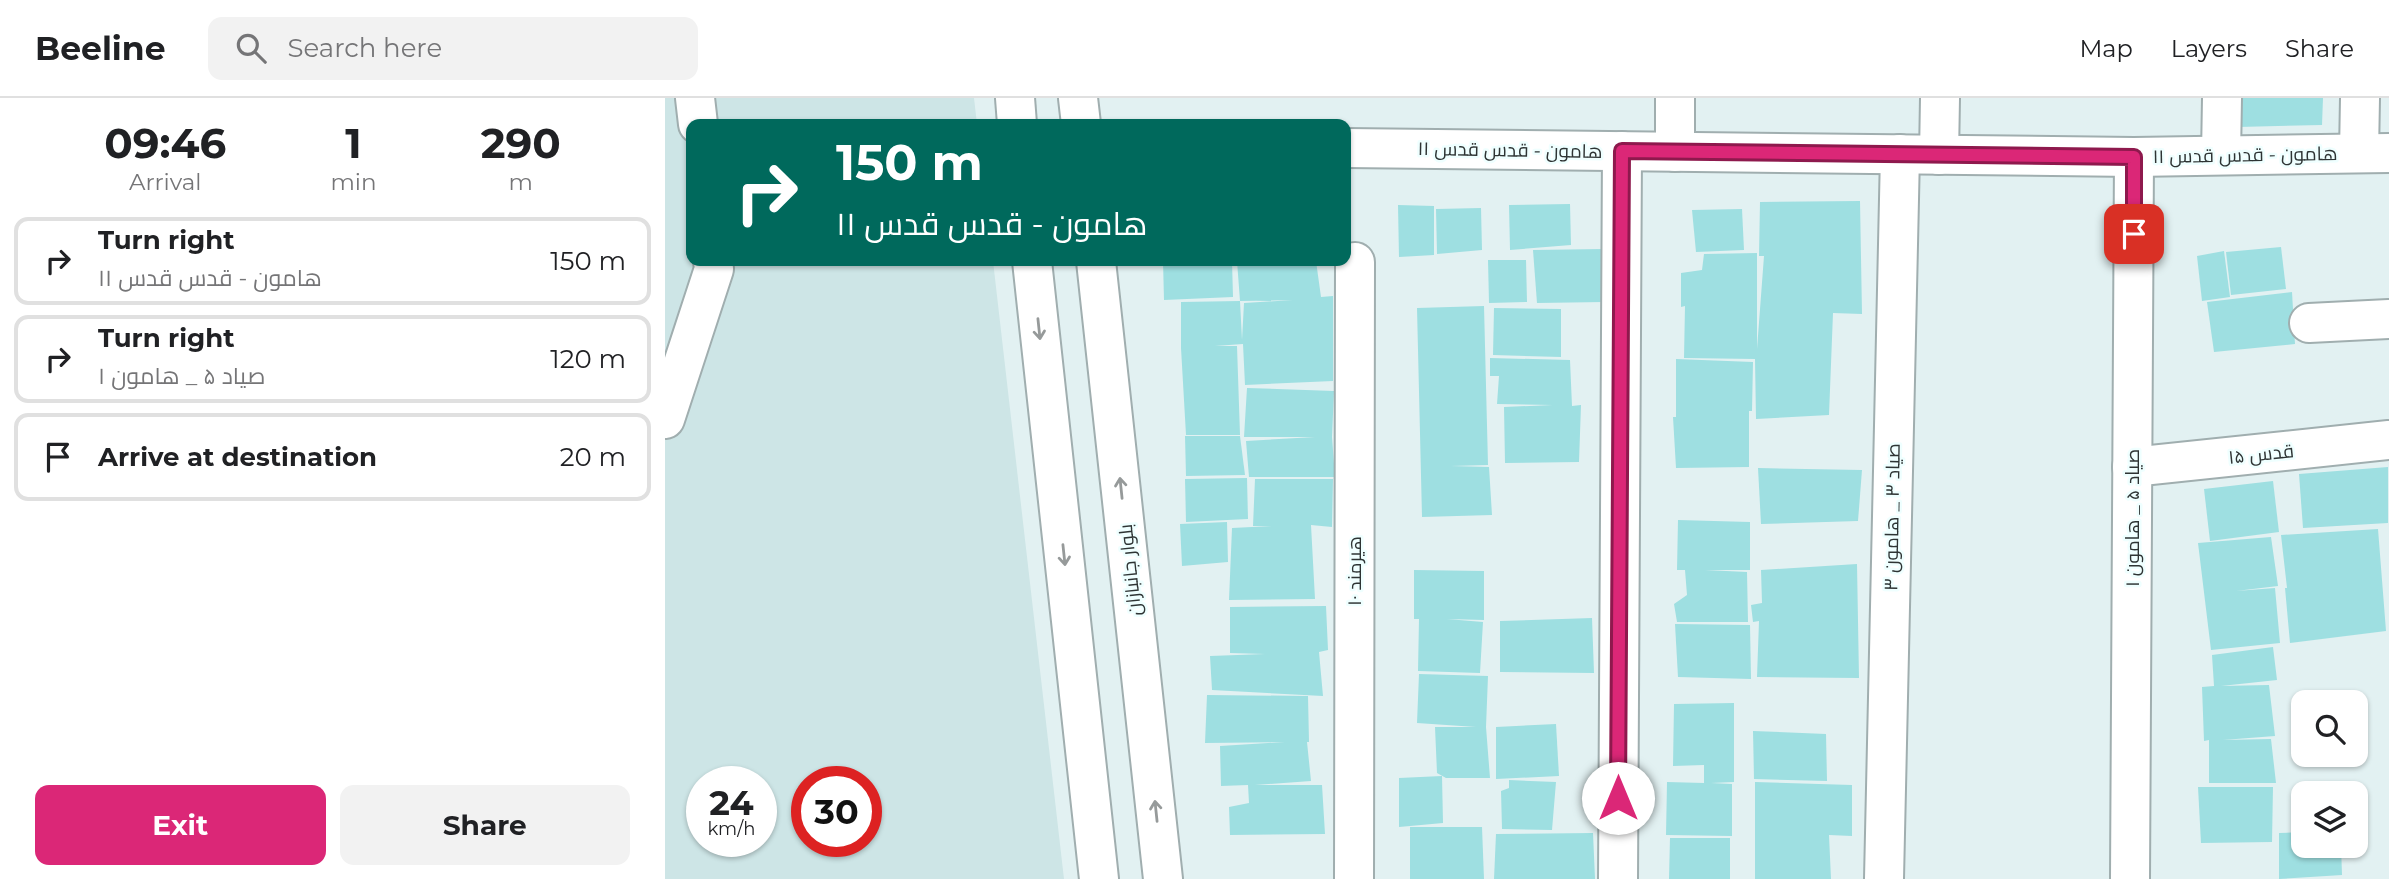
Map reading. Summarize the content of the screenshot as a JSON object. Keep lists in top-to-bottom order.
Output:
{
  "streets": {
    "street": [
      "هامون - قدس قدس ۱۱",
      "قدس ۱۵",
      "صیاد ۳ _ هامون ۳",
      "صیاد ۵ _ هامون ۱",
      "بلوار جانبازان",
      "هیرمند ۱۰"
    ]
  },
  "crossings": [
    ["هامون - قدس قدس ۱۱", "صیاد ۳ _ هامون ۳"],
    ["هامون - قدس قدس ۱۱", "صیاد ۵ _ هامون ۱"],
    ["قدس ۱۵", "صیاد ۵ _ هامون ۱"]
  ],
  "page": {
    "header": "Beeline",
    "search": "Search here",
    "nav": ["Map", "Layers", "Share"],
    "eta": [
      "09:46",
      "Arrival",
      "1",
      "min",
      "290",
      "m"
    ],
    "turn": ["150 m", "هامون - قدس قدس ۱۱"],
    "list": [
      {
        "name": "Turn right",
        "note": "هامون - قدس قدس ۱۱",
        "value": "150 m"
      },
      {
        "name": "Turn right",
        "note": "صیاد ۵ _ هامون ۱",
        "value": "120 m"
      },
      {
        "name": "Arrive at destination",
        "value": "20 m"
      }
    ],
    "speed": "24 km/h",
    "limit": "30",
    "buttons": ["Exit", "Share"]
  }
}
